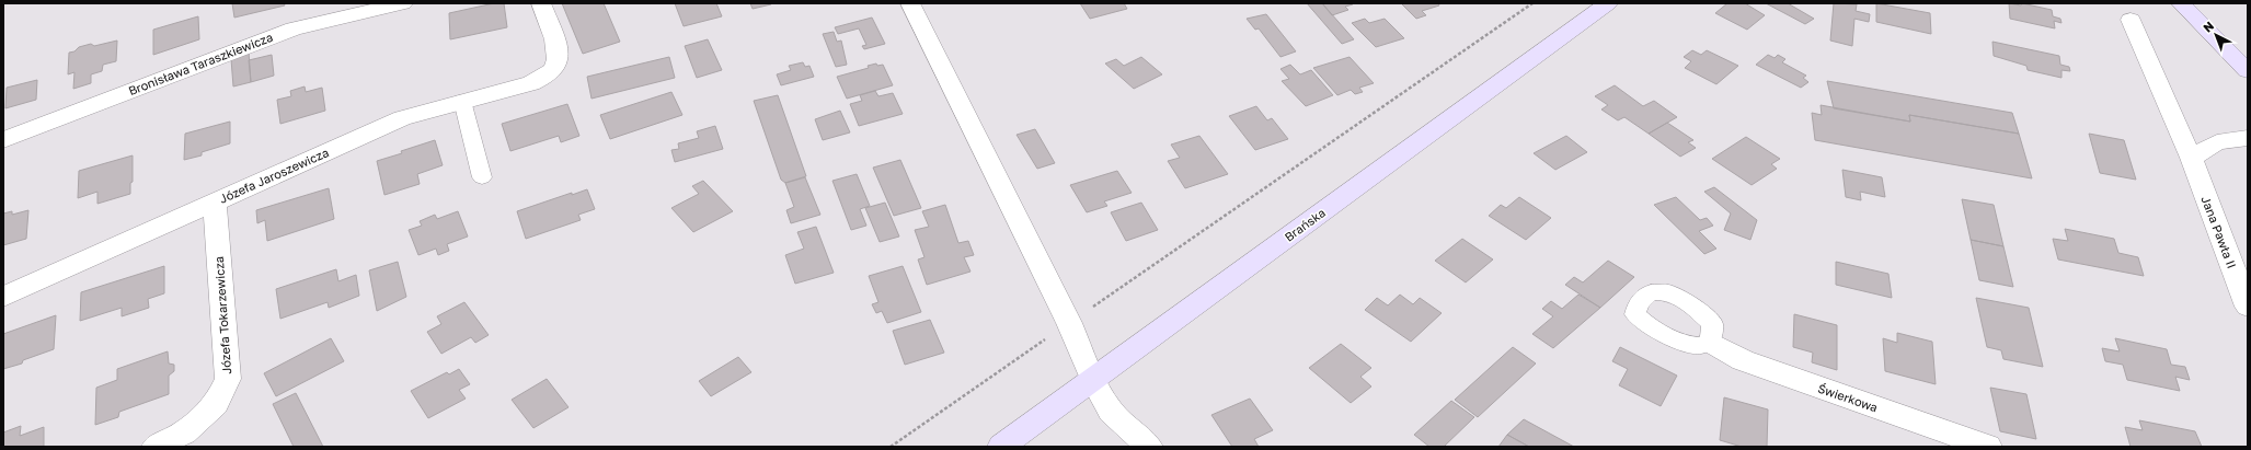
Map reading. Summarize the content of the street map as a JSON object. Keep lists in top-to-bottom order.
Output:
{
  "streets": {
    "street": [
      "Bronisława Taraszkiewicza",
      "Józefa Jaroszewicza",
      "Brańska",
      "Jana Pawła II",
      "Józefa Tokarzewicza",
      "Świerkowa"
    ]
  },
  "crossings": [
    ["Józefa Jaroszewicza", "Józefa Tokarzewicza"]
  ],
  "north": "top left"
}
